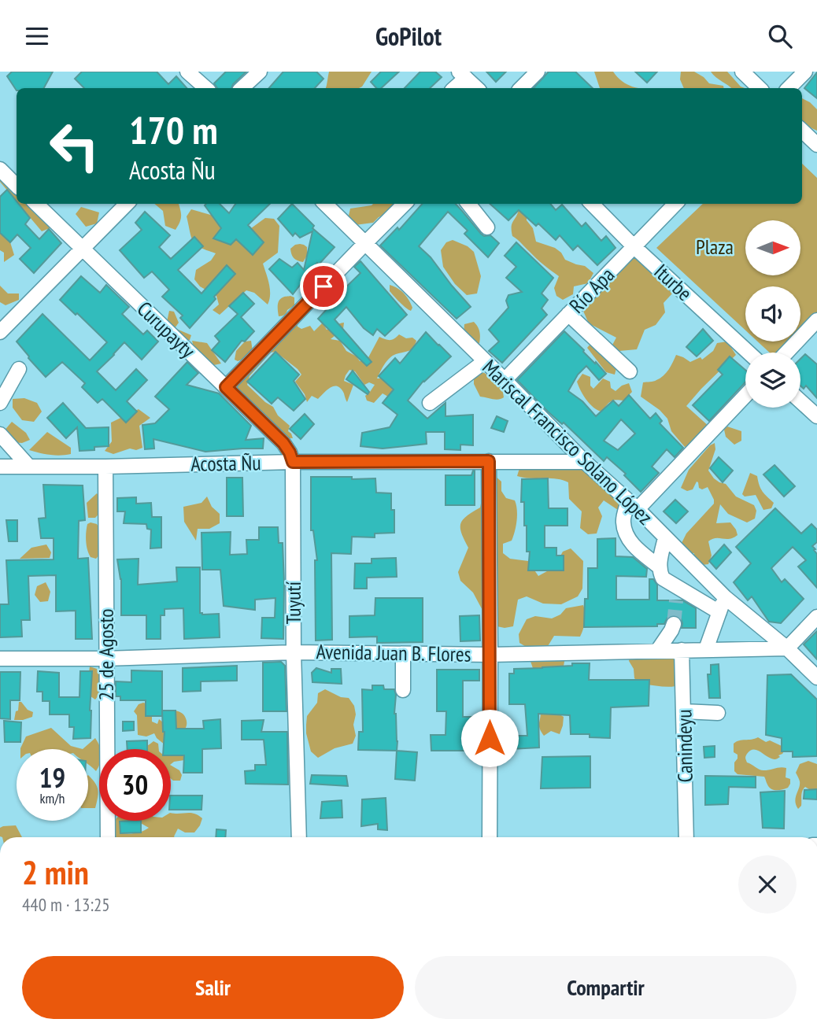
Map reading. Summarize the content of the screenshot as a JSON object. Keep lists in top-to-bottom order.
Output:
{
  "streets": {
    "street": [
      "Iturbe",
      "Río Apa",
      "Curupayty",
      "Mariscal Francisco Solano López",
      "Acosta Ñu",
      "Tuyutí",
      "Avenida Juan B. Flores",
      "25 de Agosto",
      "Canindeyu"
    ]
  },
  "crossings": [
    ["Iturbe", "Río Apa"],
    ["Río Apa", "Mariscal Francisco Solano López"],
    ["Curupayty", "Acosta Ñu"],
    ["Curupayty", "Tuyutí"],
    ["Mariscal Francisco Solano López", "Acosta Ñu"],
    ["Mariscal Francisco Solano López", "Avenida Juan B. Flores"],
    ["Acosta Ñu", "Tuyutí"],
    ["Acosta Ñu", "25 de Agosto"],
    ["Tuyutí", "Avenida Juan B. Flores"],
    ["Avenida Juan B. Flores", "25 de Agosto"],
    ["Avenida Juan B. Flores", "Canindeyu"]
  ],
  "parks": ["Plaza"],
  "north": "right",
  "page": {
    "header": "GoPilot",
    "turn": ["170 m", "Acosta Ñu"],
    "speed": "19 km/h",
    "limit": "30",
    "heading": ["2 min", "440 m · 13:25"],
    "buttons": ["Salir", "Compartir"]
  }
}
